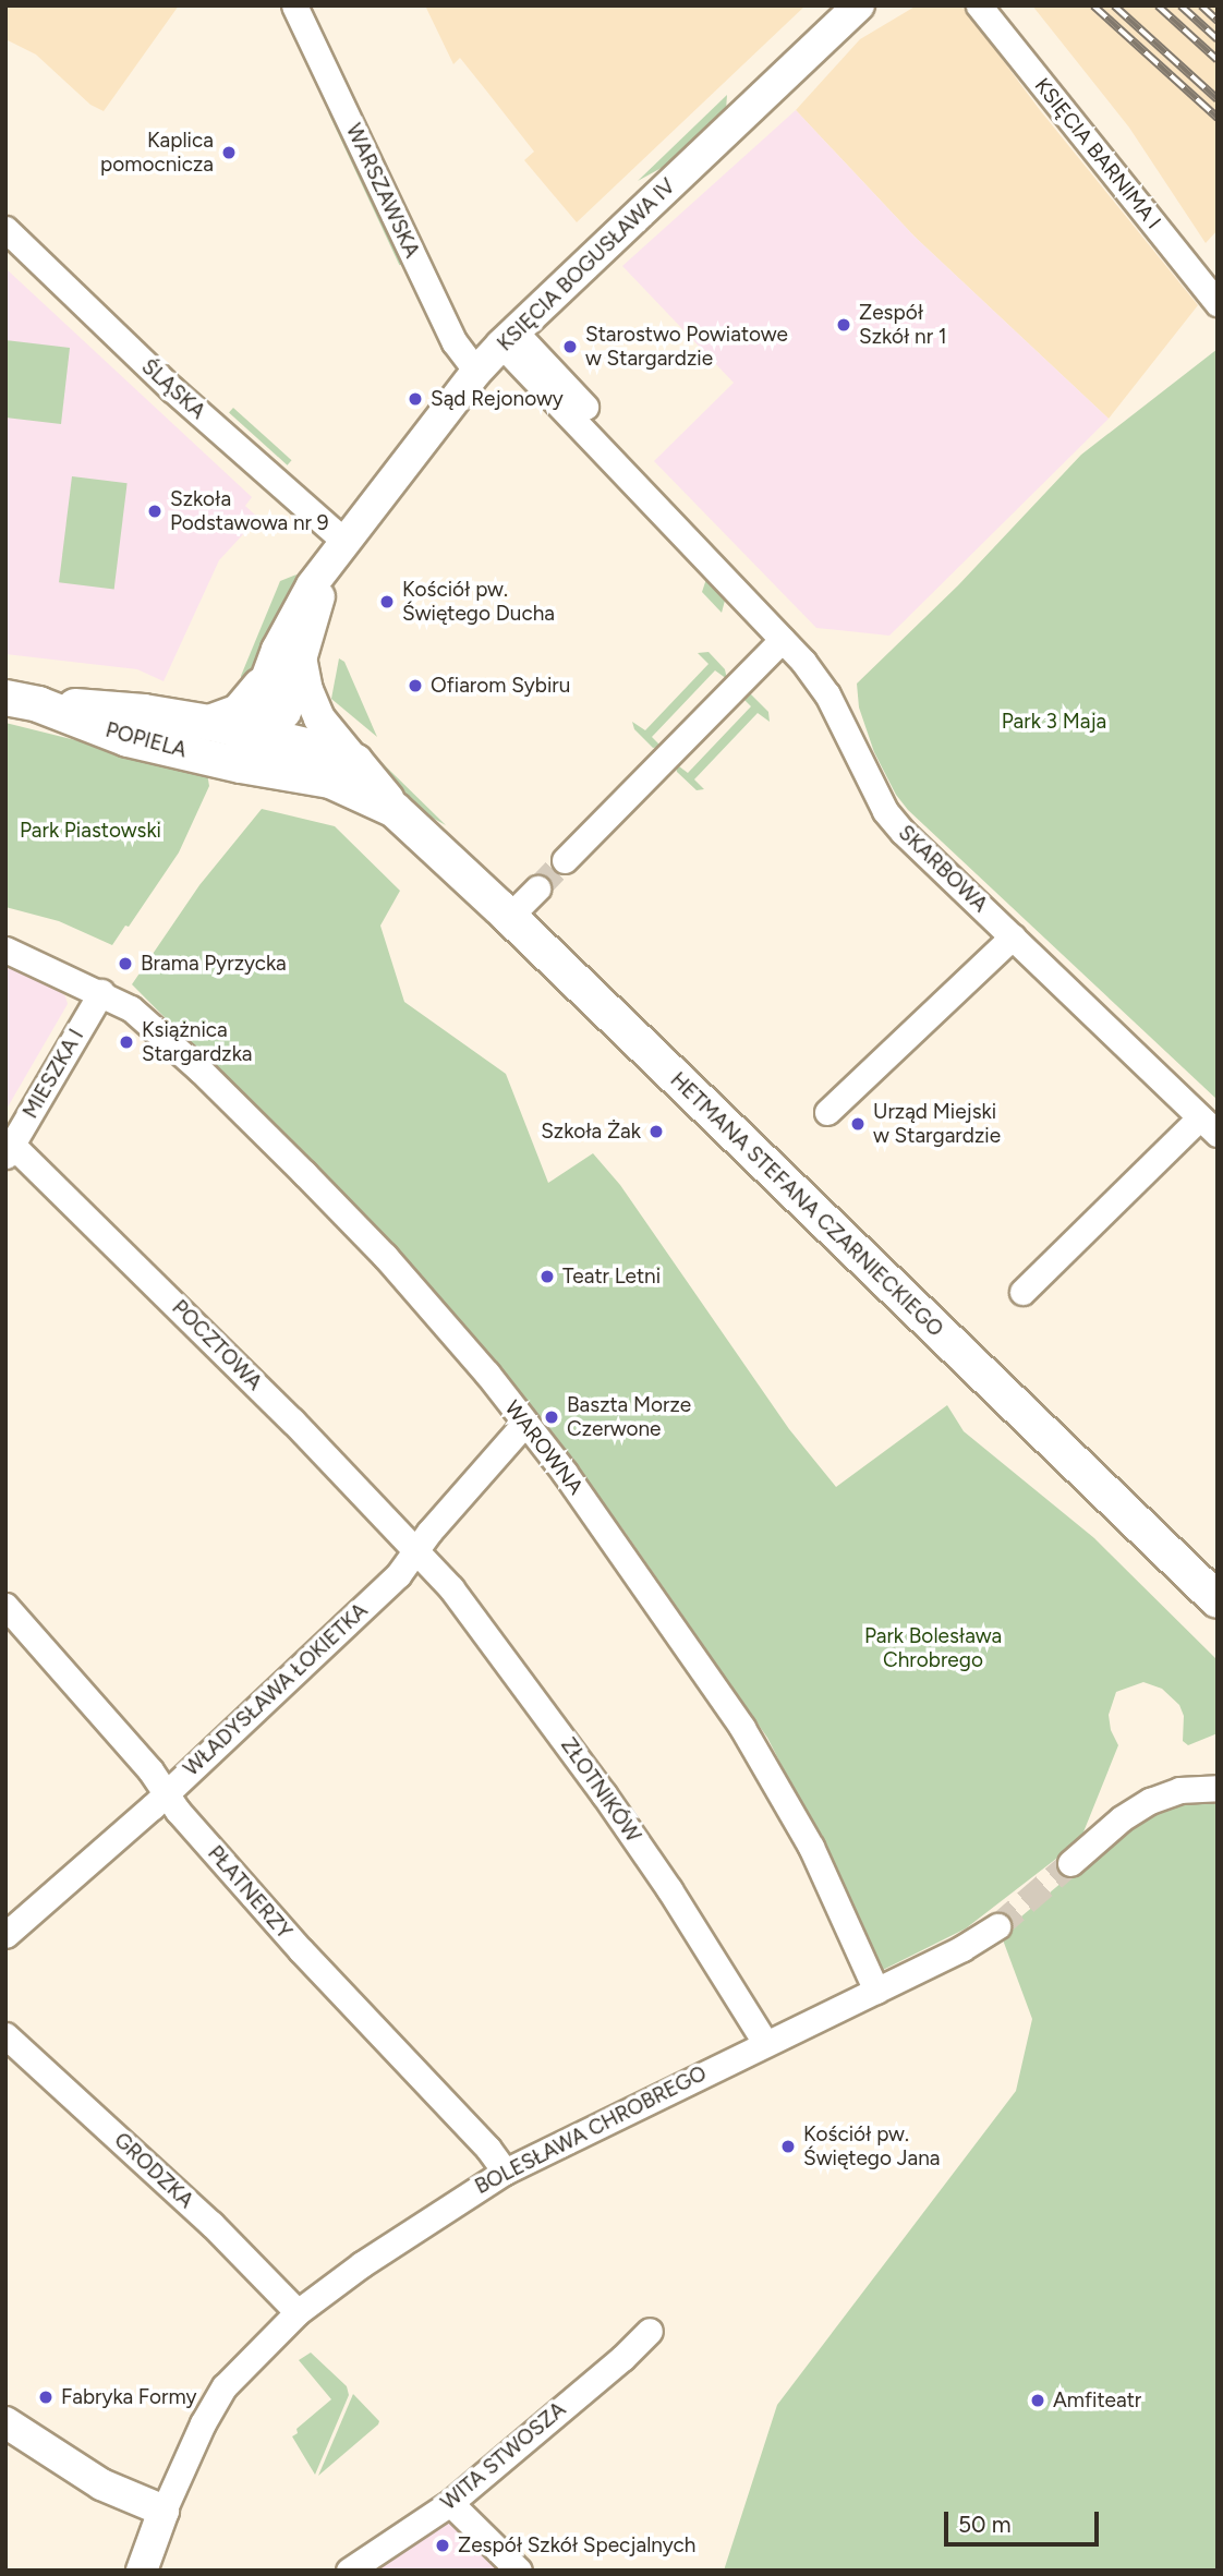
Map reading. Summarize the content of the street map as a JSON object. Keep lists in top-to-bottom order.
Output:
{
  "streets": {
    "main road": ["POPIELA", "HETMANA STEFANA CZARNIECKIEGO"],
    "street": [
      "KSIĘCIA BARNIMA I",
      "WARSZAWSKA",
      "KSIĘCIA BOGUSŁAWA IV",
      "ŚLĄSKA",
      "SKARBOWA",
      "MIESZKA I",
      "POCZTOWA",
      "WAROWNA",
      "WŁADYSŁAWA ŁOKIETKA",
      "ZŁOTNIKÓW",
      "PŁATNERZY",
      "BOLESŁAWA CHROBREGO",
      "GRODZKA",
      "WITA STWOSZA"
    ]
  },
  "crossings": [
    ["WARSZAWSKA", "KSIĘCIA BOGUSŁAWA IV"],
    ["KSIĘCIA BOGUSŁAWA IV", "ŚLĄSKA"],
    ["KSIĘCIA BOGUSŁAWA IV", "POPIELA"],
    ["KSIĘCIA BOGUSŁAWA IV", "SKARBOWA"],
    ["MIESZKA I", "POCZTOWA"],
    ["MIESZKA I", "WAROWNA"],
    ["POCZTOWA", "WŁADYSŁAWA ŁOKIETKA"],
    ["POCZTOWA", "ZŁOTNIKÓW"],
    ["WAROWNA", "WŁADYSŁAWA ŁOKIETKA"],
    ["WAROWNA", "BOLESŁAWA CHROBREGO"],
    ["WŁADYSŁAWA ŁOKIETKA", "ZŁOTNIKÓW"],
    ["WŁADYSŁAWA ŁOKIETKA", "PŁATNERZY"],
    ["ZŁOTNIKÓW", "BOLESŁAWA CHROBREGO"],
    ["PŁATNERZY", "BOLESŁAWA CHROBREGO"],
    ["BOLESŁAWA CHROBREGO", "GRODZKA"]
  ],
  "parks": ["Park 3 Maja", "Park Piastowski", "Park Bolesława Chrobrego"],
  "places": [
    "Kaplica pomocnicza",
    "Zespół Szkół nr 1",
    "Starostwo Powiatowe w Stargardzie",
    "Sąd Rejonowy",
    "Szkoła Podstawowa nr 9",
    "Kościół pw. Świętego Ducha",
    "Ofiarom Sybiru",
    "Brama Pyrzycka",
    "Książnica Stargardzka",
    "Urząd Miejski w Stargardzie",
    "Szkoła Żak",
    "Teatr Letni",
    "Baszta Morze Czerwone",
    "Kościół pw. Świętego Jana",
    "Fabryka Formy",
    "Amfiteatr",
    "Zespół Szkół Specjalnych"
  ],
  "scale_bar": "50 m"
}
